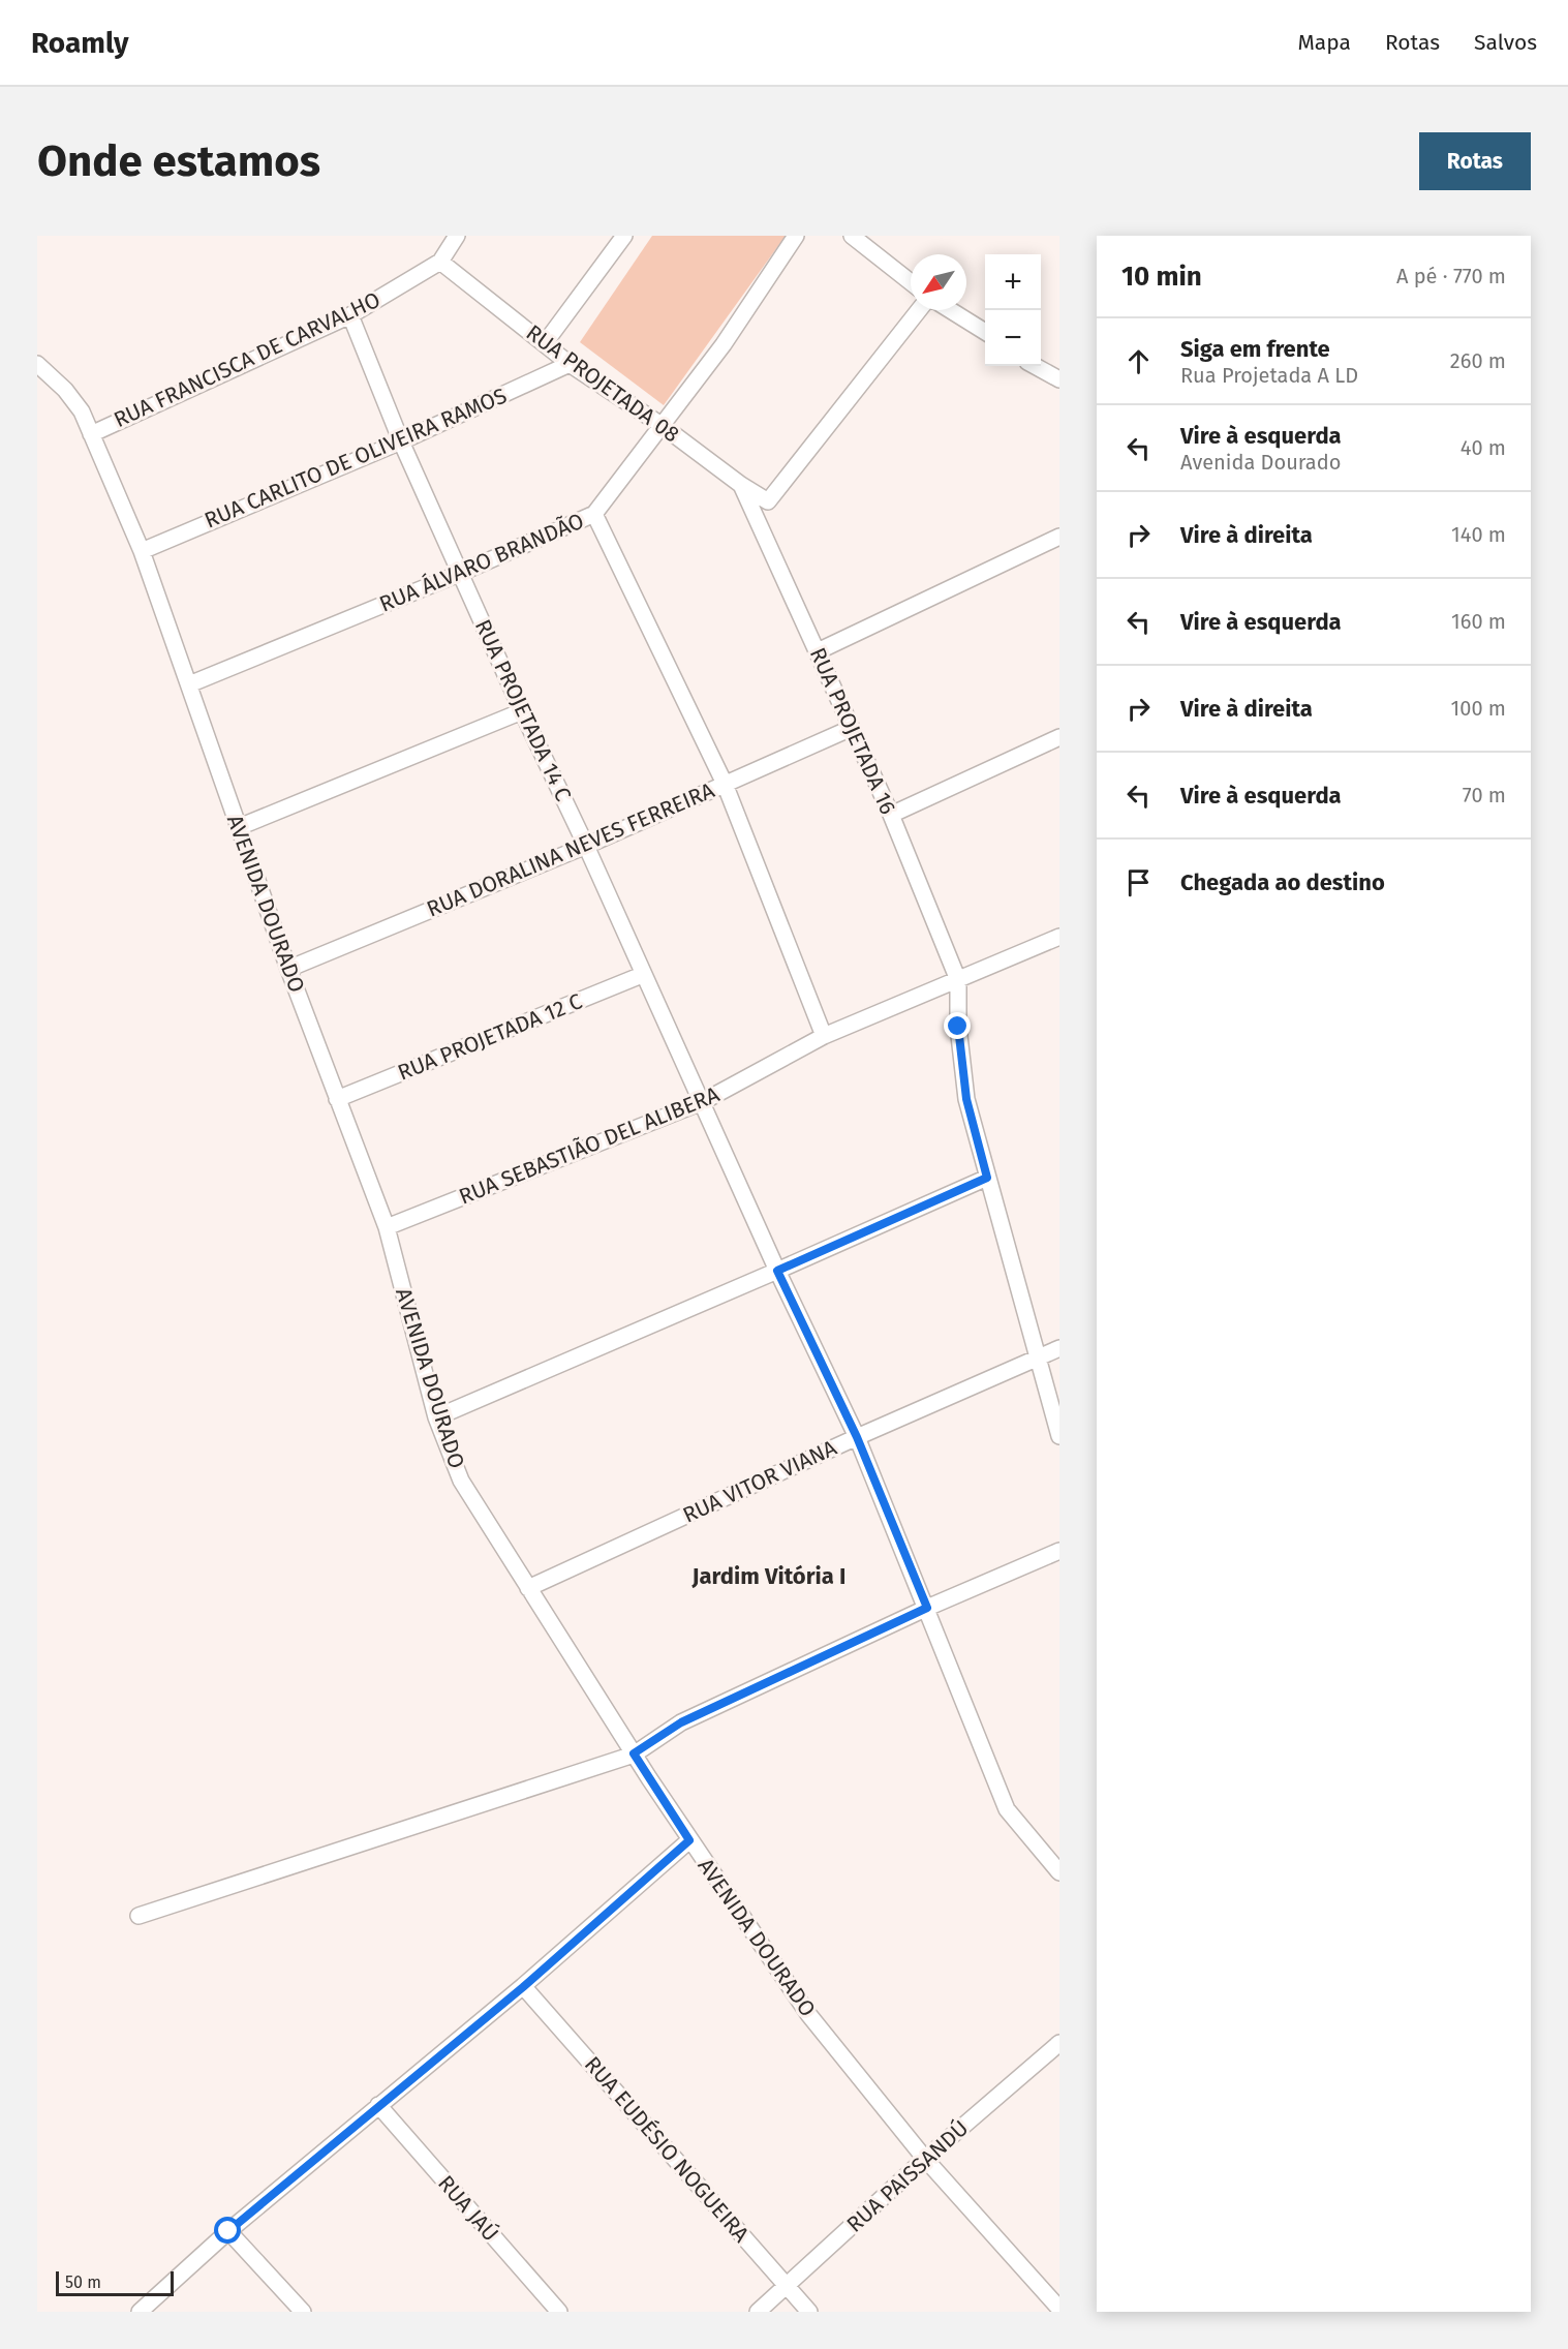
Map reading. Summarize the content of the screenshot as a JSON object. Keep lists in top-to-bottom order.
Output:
{
  "streets": {
    "street": [
      "RUA FRANCISCA DE CARVALHO",
      "RUA PROJETADA 08",
      "RUA CARLITO DE OLIVEIRA RAMOS",
      "RUA ÁLVARO BRANDÃO",
      "RUA PROJETADA 14 C",
      "RUA PROJETADA 16",
      "RUA DORALINA NEVES FERREIRA",
      "AVENIDA DOURADO",
      "RUA PROJETADA 12 C",
      "RUA SEBASTIÃO DEL ALIBERA",
      "RUA VITOR VIANA",
      "RUA EUDÉSIO NOGUEIRA",
      "RUA PAISSANDÚ",
      "RUA JAÚ"
    ]
  },
  "crossings": [
    ["RUA FRANCISCA DE CARVALHO", "RUA PROJETADA 08"],
    ["RUA FRANCISCA DE CARVALHO", "RUA PROJETADA 14 C"],
    ["RUA FRANCISCA DE CARVALHO", "AVENIDA DOURADO"],
    ["RUA PROJETADA 08", "RUA CARLITO DE OLIVEIRA RAMOS"],
    ["RUA PROJETADA 08", "RUA ÁLVARO BRANDÃO"],
    ["RUA PROJETADA 08", "RUA PROJETADA 16"],
    ["RUA CARLITO DE OLIVEIRA RAMOS", "RUA PROJETADA 14 C"],
    ["RUA CARLITO DE OLIVEIRA RAMOS", "AVENIDA DOURADO"],
    ["RUA ÁLVARO BRANDÃO", "RUA PROJETADA 14 C"],
    ["RUA ÁLVARO BRANDÃO", "AVENIDA DOURADO"],
    ["RUA PROJETADA 14 C", "RUA DORALINA NEVES FERREIRA"],
    ["RUA PROJETADA 14 C", "RUA PROJETADA 12 C"],
    ["RUA PROJETADA 14 C", "RUA SEBASTIÃO DEL ALIBERA"],
    ["RUA PROJETADA 14 C", "RUA VITOR VIANA"],
    ["RUA PROJETADA 16", "RUA DORALINA NEVES FERREIRA"],
    ["RUA PROJETADA 16", "RUA SEBASTIÃO DEL ALIBERA"],
    ["RUA DORALINA NEVES FERREIRA", "AVENIDA DOURADO"],
    ["AVENIDA DOURADO", "RUA PROJETADA 12 C"],
    ["AVENIDA DOURADO", "RUA SEBASTIÃO DEL ALIBERA"],
    ["AVENIDA DOURADO", "RUA VITOR VIANA"],
    ["AVENIDA DOURADO", "RUA PAISSANDÚ"],
    ["RUA EUDÉSIO NOGUEIRA", "RUA PAISSANDÚ"]
  ],
  "districts": ["Jardim Vitória I"],
  "scale_bar": "50 m",
  "north": "bottom left",
  "page": {
    "header": "Roamly",
    "nav": ["Mapa", "Rotas", "Salvos"],
    "buttons": "Rotas",
    "title": "Onde estamos",
    "heading": ["10 min", "A pé · 770 m"],
    "map_buttons": ["+", "−"],
    "list": [
      ["Siga em frente", "Rua Projetada A LD", "260 m"],
      ["Vire à esquerda", "Avenida Dourado", "40 m"],
      ["Vire à direita", "140 m"],
      ["Vire à esquerda", "160 m"],
      ["Vire à direita", "100 m"],
      ["Vire à esquerda", "70 m"],
      "Chegada ao destino"
    ],
    "scale": "50 m"
  }
}
